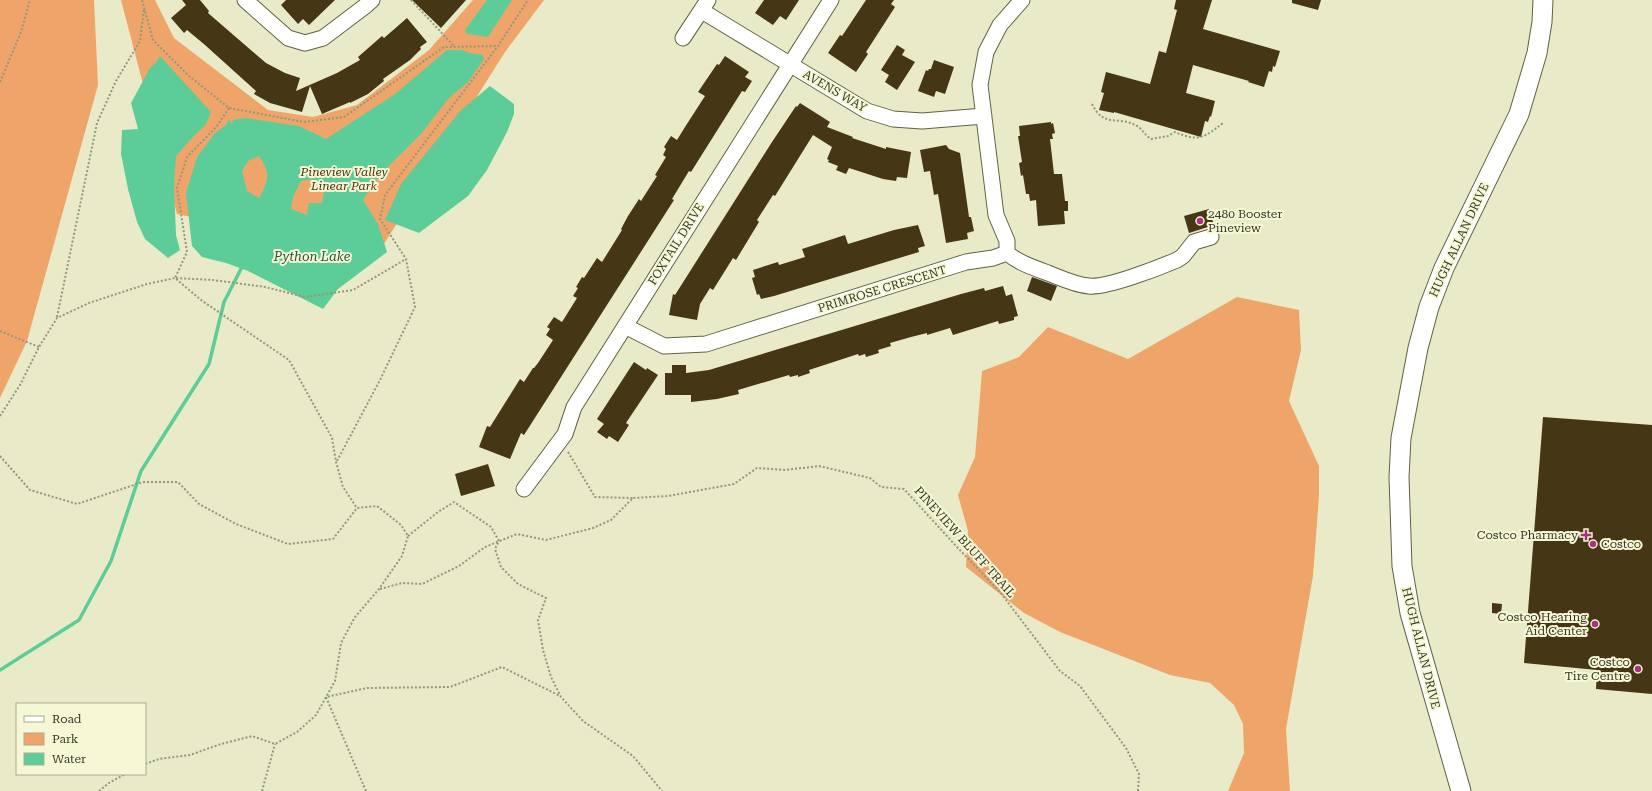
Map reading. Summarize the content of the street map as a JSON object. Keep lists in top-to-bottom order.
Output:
{
  "streets": {
    "main road": ["HUGH ALLAN DRIVE"],
    "street": ["AVENS WAY", "FOXTAIL DRIVE", "PRIMROSE CRESCENT"],
    "path": ["PINEVIEW BLUFF TRAIL"]
  },
  "crossings": [
    ["AVENS WAY", "FOXTAIL DRIVE"],
    ["FOXTAIL DRIVE", "PRIMROSE CRESCENT"],
    ["FOXTAIL DRIVE", "PINEVIEW BLUFF TRAIL"]
  ],
  "water": ["Python Lake"],
  "parks": ["Pineview Valley Linear Park"],
  "places": {
    "other": [
      "2480 Booster Pineview",
      "Costco",
      "Costco Hearing Aid Center",
      "Costco Tire Centre"
    ],
    "health": ["Costco Pharmacy"]
  },
  "legend": ["Road", "Park", "Water"]
}
